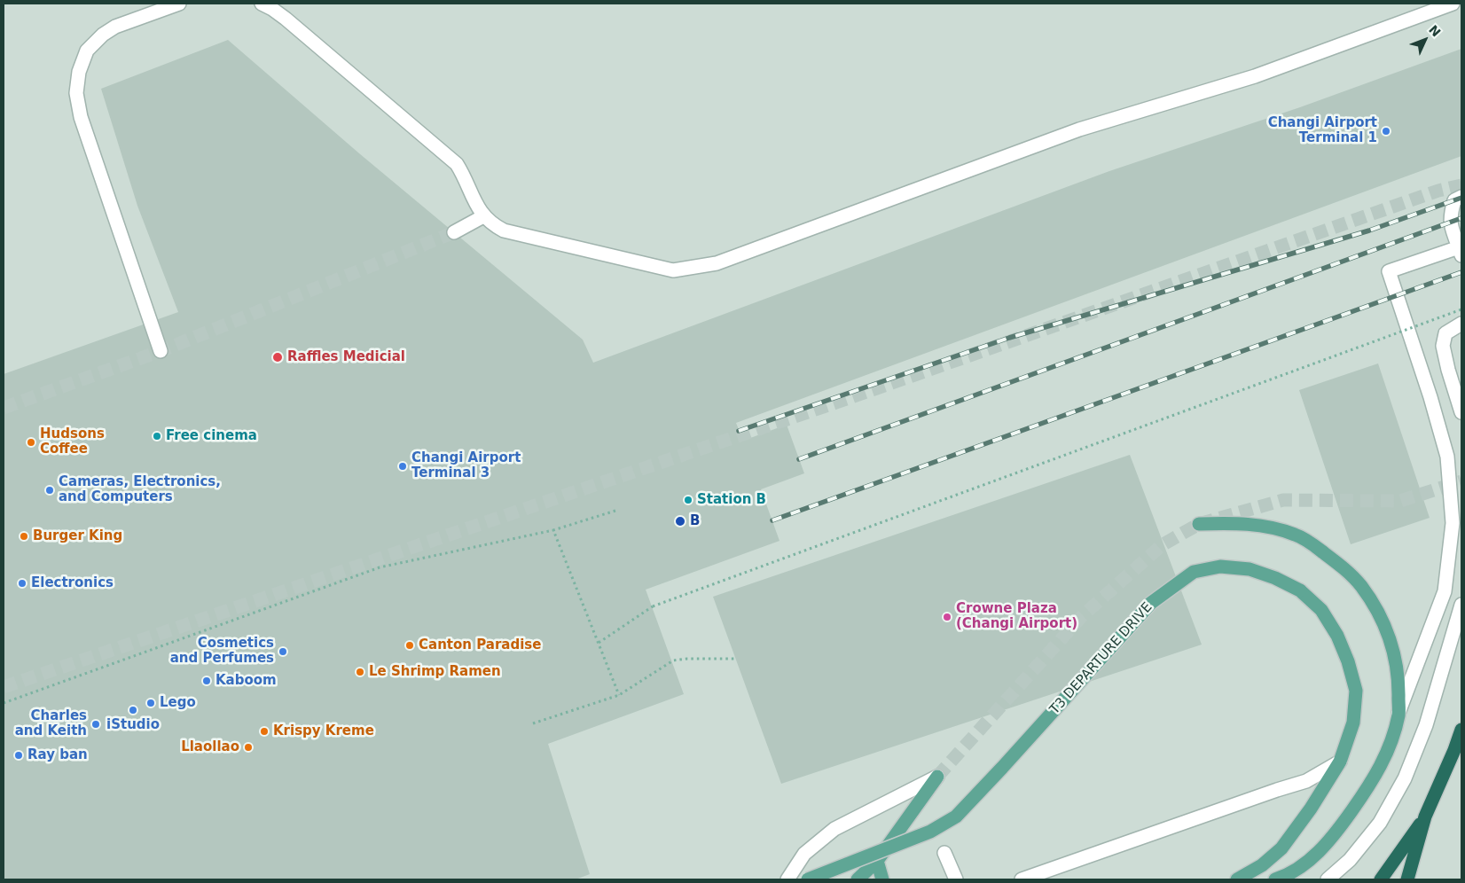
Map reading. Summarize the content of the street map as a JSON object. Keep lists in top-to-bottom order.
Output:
{
  "streets": {
    "main road": ["T3 DEPARTURE DRIVE"]
  },
  "places": [
    "Changi Airport Terminal 1",
    "Raffles Medicial",
    "Free cinema",
    "Hudsons Coffee",
    "Changi Airport Terminal 3",
    "Cameras, Electronics, and Computers",
    "Station B",
    "B",
    "Burger King",
    "Electronics",
    "Crowne Plaza (Changi Airport)",
    "Canton Paradise",
    "Cosmetics and Perfumes",
    "Le Shrimp Ramen",
    "Kaboom",
    "Lego",
    "iStudio",
    "Charles and Keith",
    "Krispy Kreme",
    "Llaollao",
    "Ray ban"
  ],
  "north": "top right"
}
